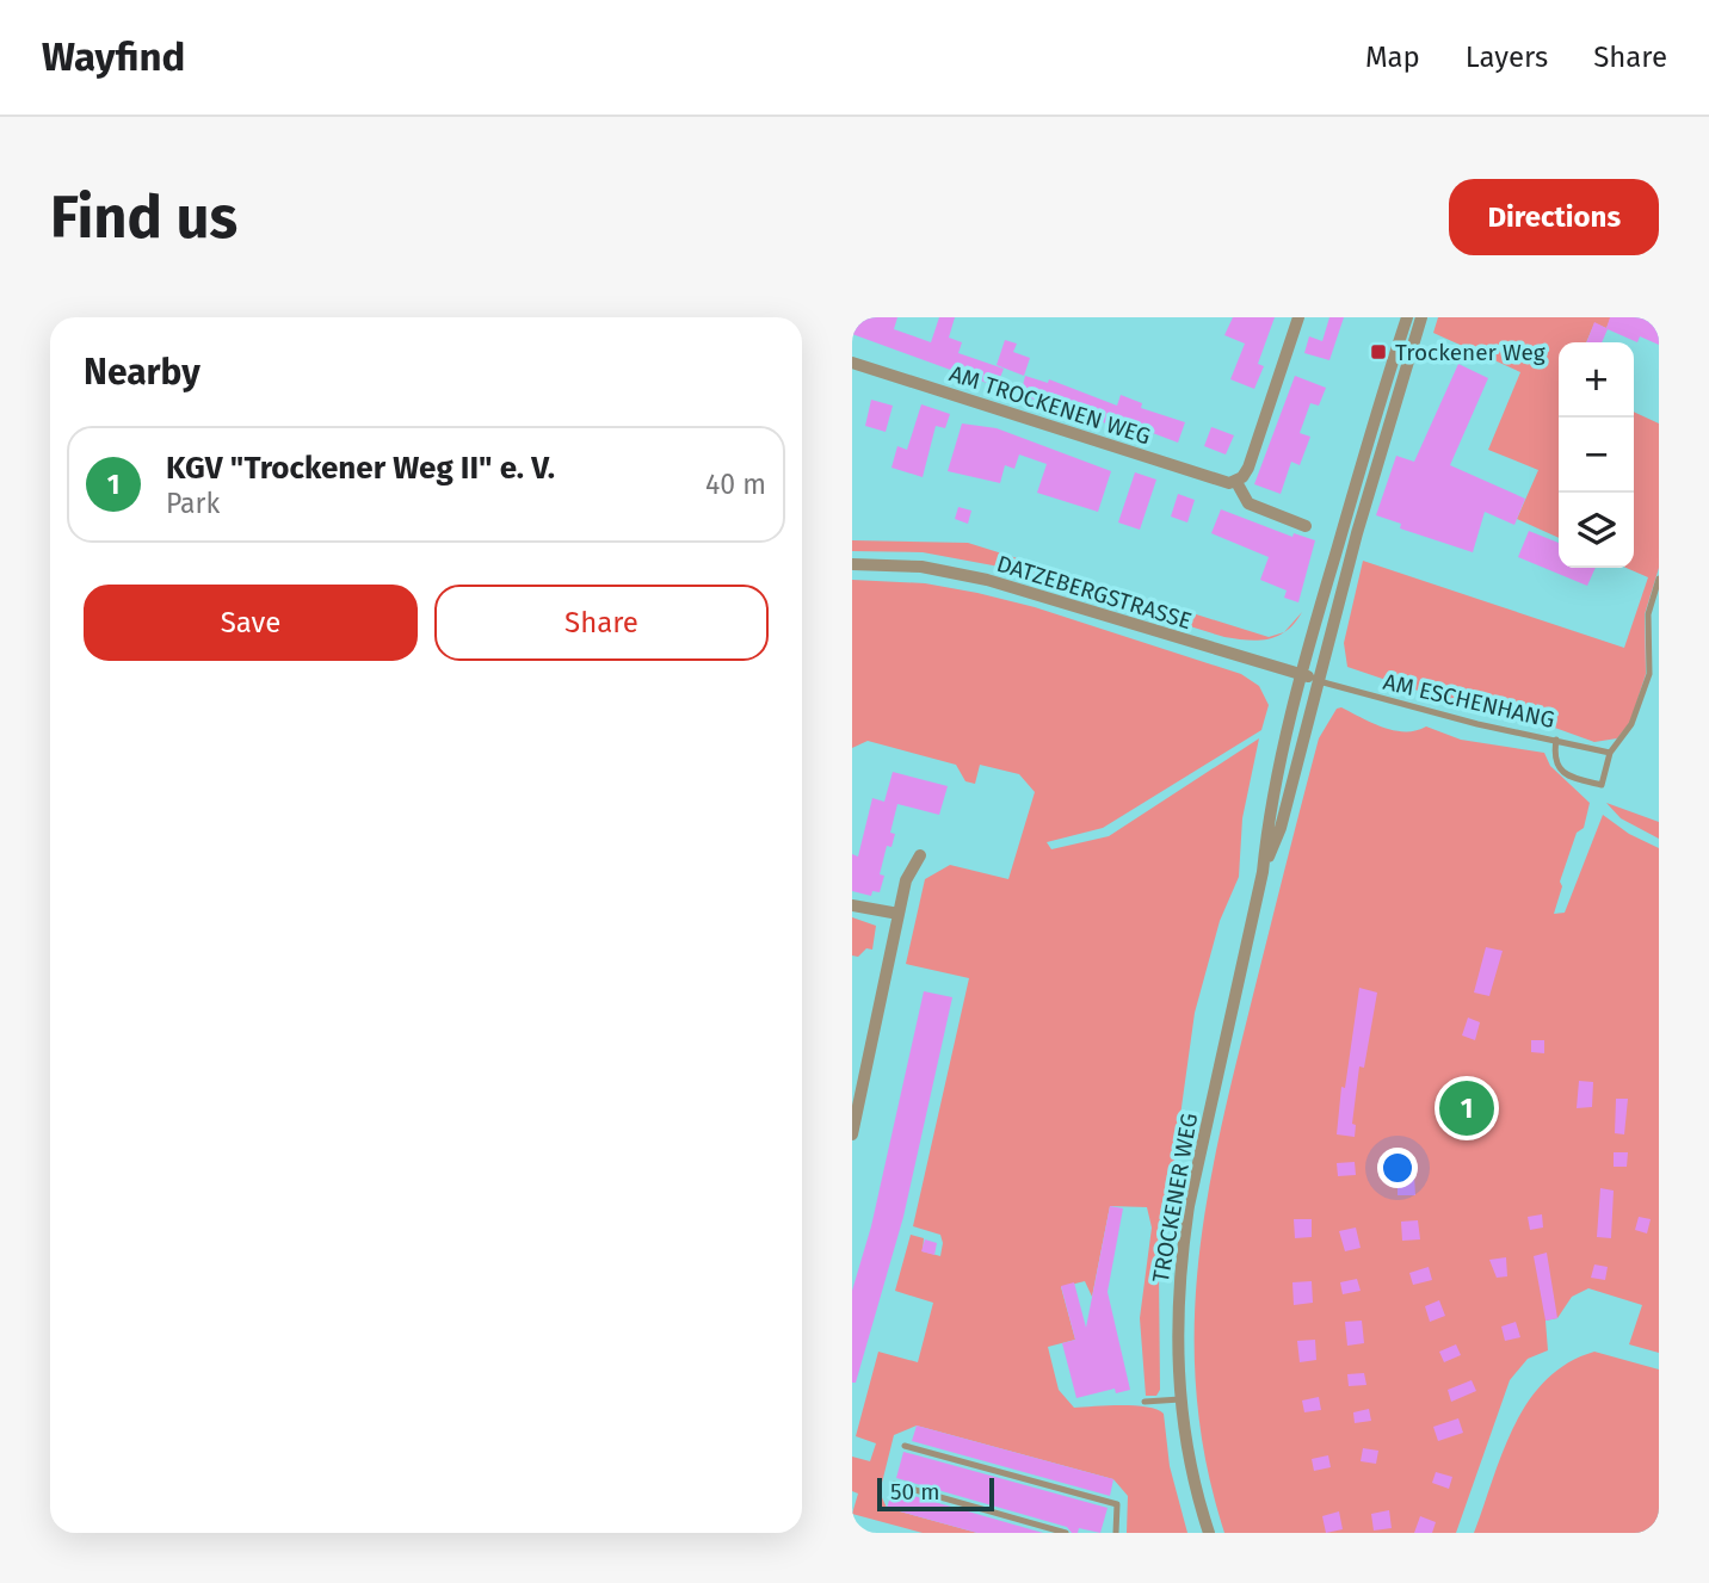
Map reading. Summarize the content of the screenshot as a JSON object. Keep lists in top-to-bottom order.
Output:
{
  "streets": {
    "street": ["AM TROCKENEN WEG", "DATZEBERGSTRASSE", "TROCKENER WEG"],
    "lane": ["AM ESCHENHANG"]
  },
  "crossings": [
    ["DATZEBERGSTRASSE", "AM ESCHENHANG"],
    ["DATZEBERGSTRASSE", "TROCKENER WEG"],
    ["AM ESCHENHANG", "TROCKENER WEG"]
  ],
  "places": {
    "transit": ["Trockener Weg"]
  },
  "scale_bar": "50 m",
  "page": {
    "header": "Wayfind",
    "nav": ["Map", "Layers", "Share"],
    "buttons": [
      "Directions",
      ["Save", "Share"]
    ],
    "title": "Find us",
    "heading": "Nearby",
    "map_buttons": ["+", "−"],
    "list": [
      {
        "mark": "1",
        "name": "KGV \"Trockener Weg II\" e. V.",
        "note": "Park",
        "value": "40 m"
      }
    ],
    "pins": "1",
    "scale": "50 m"
  }
}
